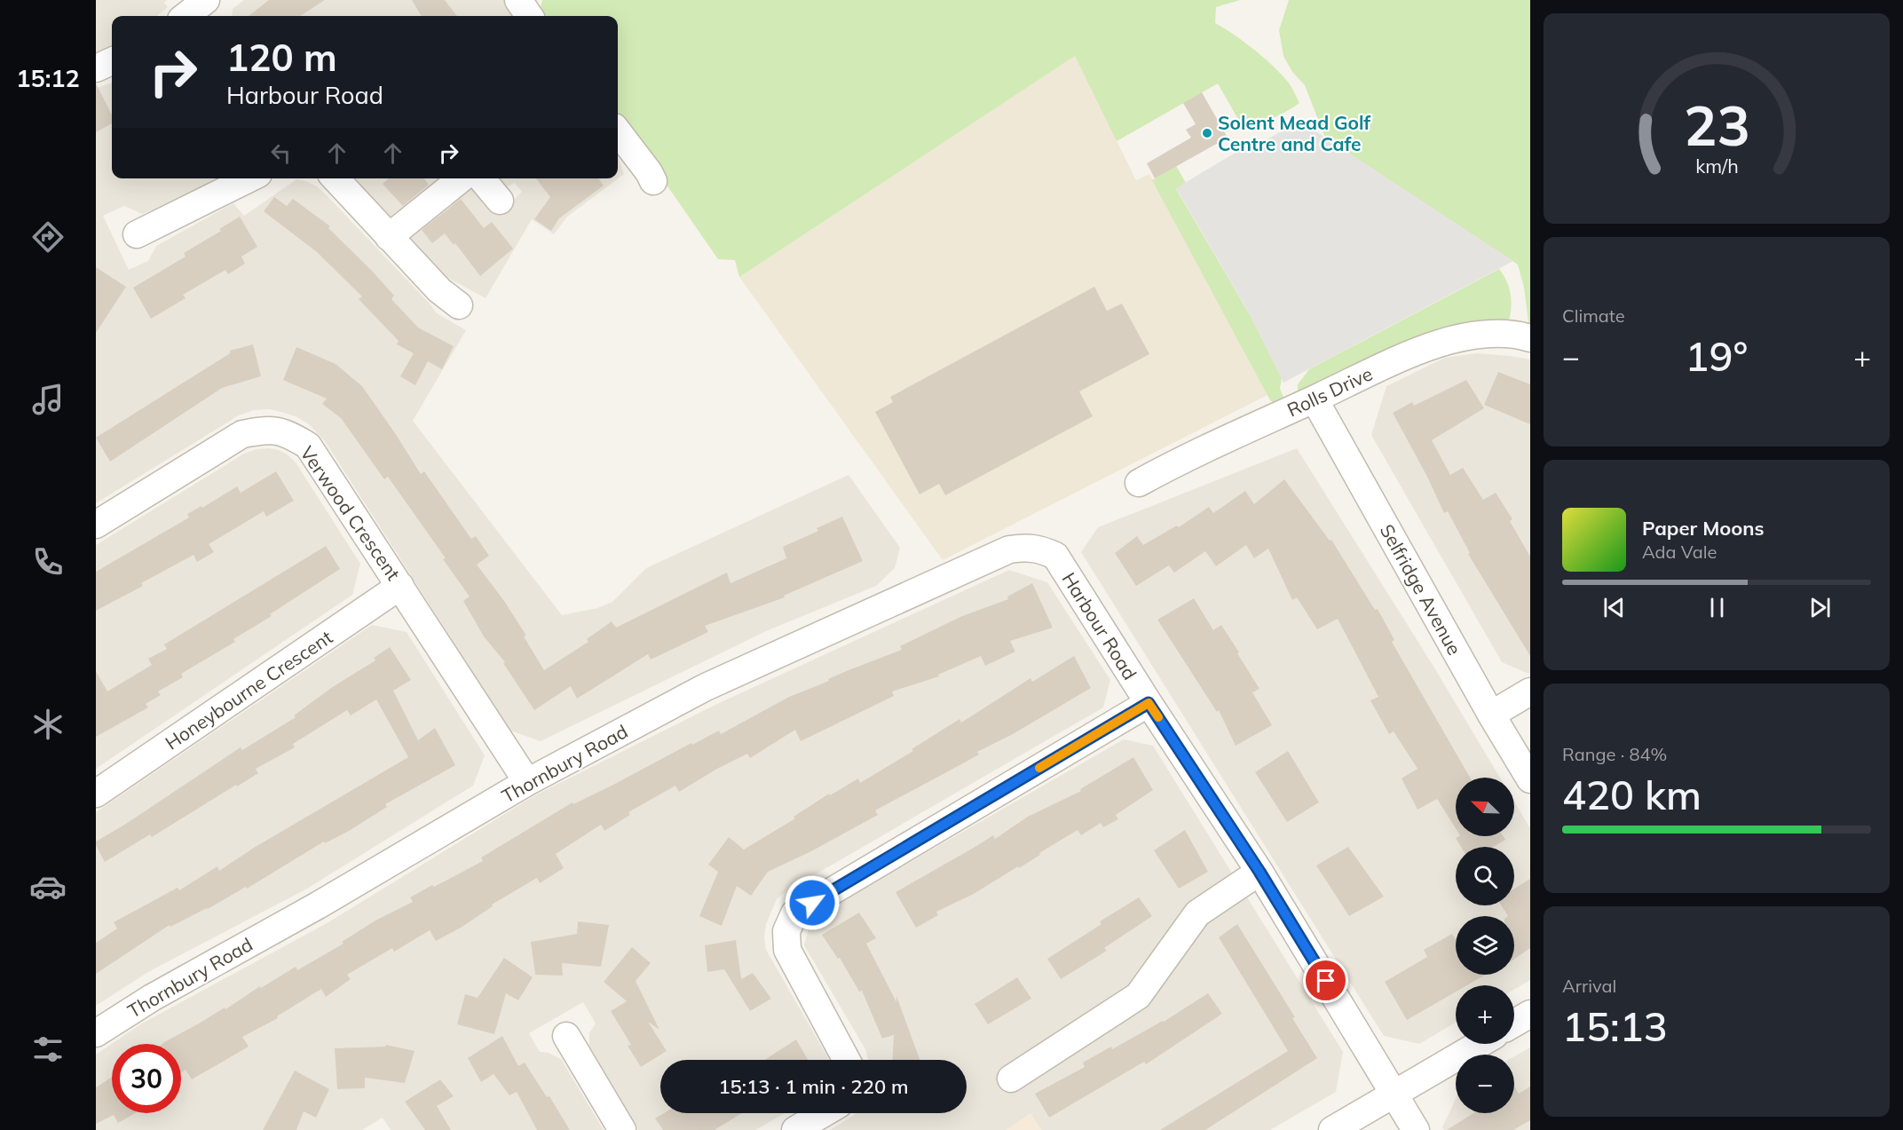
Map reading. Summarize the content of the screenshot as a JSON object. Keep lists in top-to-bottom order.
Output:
{
  "streets": {
    "street": [
      "Rolls Drive",
      "Verwood Crescent",
      "Selfridge Avenue",
      "Harbour Road",
      "Honeybourne Crescent",
      "Thornbury Road"
    ]
  },
  "crossings": [
    ["Rolls Drive", "Selfridge Avenue"],
    ["Verwood Crescent", "Honeybourne Crescent"],
    ["Verwood Crescent", "Thornbury Road"],
    ["Harbour Road", "Thornbury Road"]
  ],
  "places": ["Solent Mead Golf Centre and Cafe"],
  "north": "top left",
  "page": {
    "tabs": "15:12",
    "turn": ["120 m", "Harbour Road"],
    "tile": [
      "Climate",
      ["Range · 84%", "420 km"],
      ["Arrival", "15:13"]
    ],
    "heat": ["−", "19°", "+"],
    "song": ["Paper Moons", "Ada Vale"],
    "map_buttons": ["+", "−"],
    "limit": "30",
    "trip": "15:13 · 1 min · 220 m",
    "gauge": ["23", "km/h"]
  }
}
